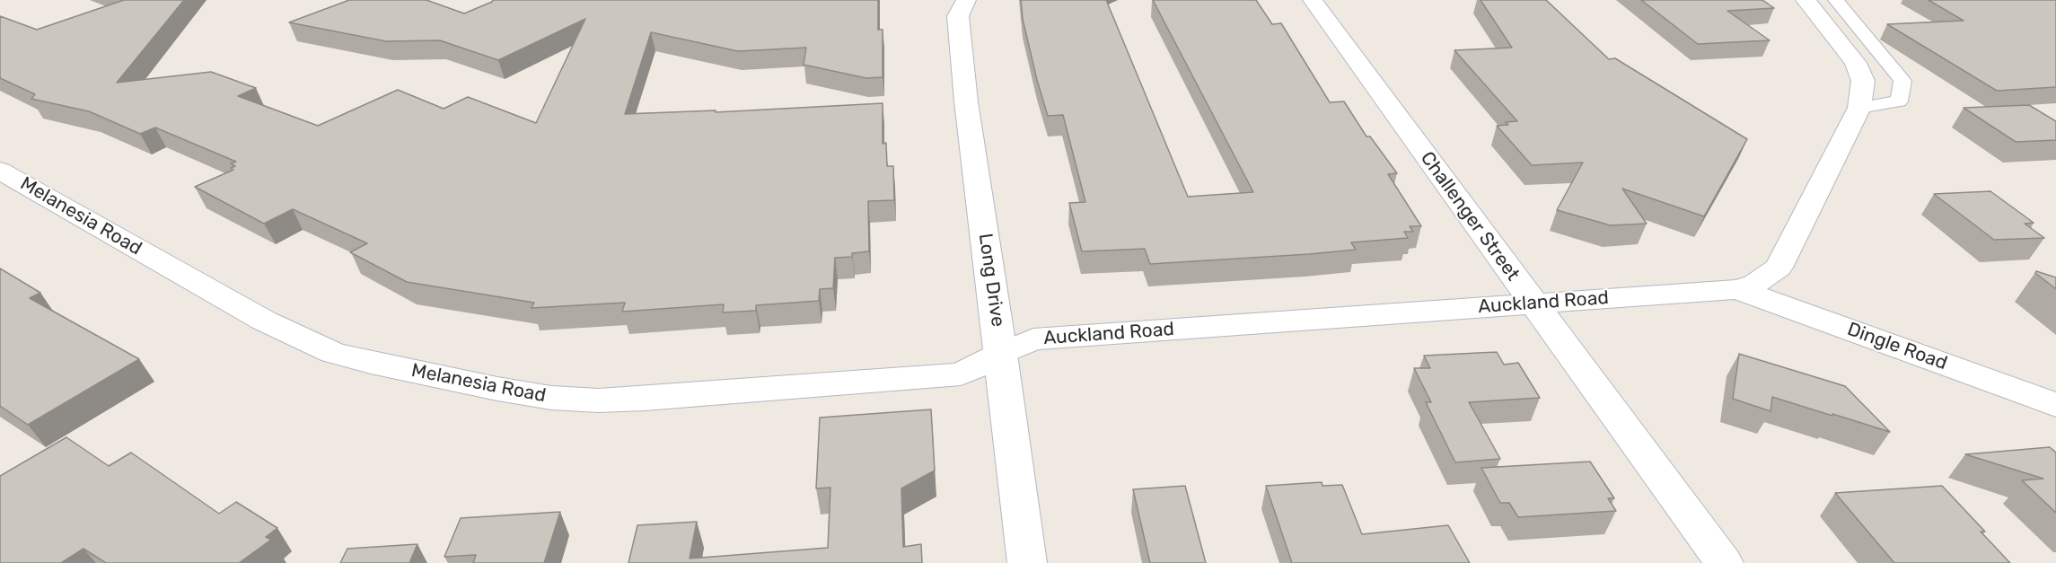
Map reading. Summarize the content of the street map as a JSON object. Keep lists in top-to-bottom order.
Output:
{
  "streets": {
    "street": [
      "Melanesia Road",
      "Challenger Street",
      "Long Drive",
      "Auckland Road",
      "Dingle Road"
    ]
  },
  "crossings": [
    ["Melanesia Road", "Long Drive"],
    ["Melanesia Road", "Auckland Road"],
    ["Challenger Street", "Auckland Road"],
    ["Long Drive", "Auckland Road"],
    ["Auckland Road", "Dingle Road"]
  ]
}
